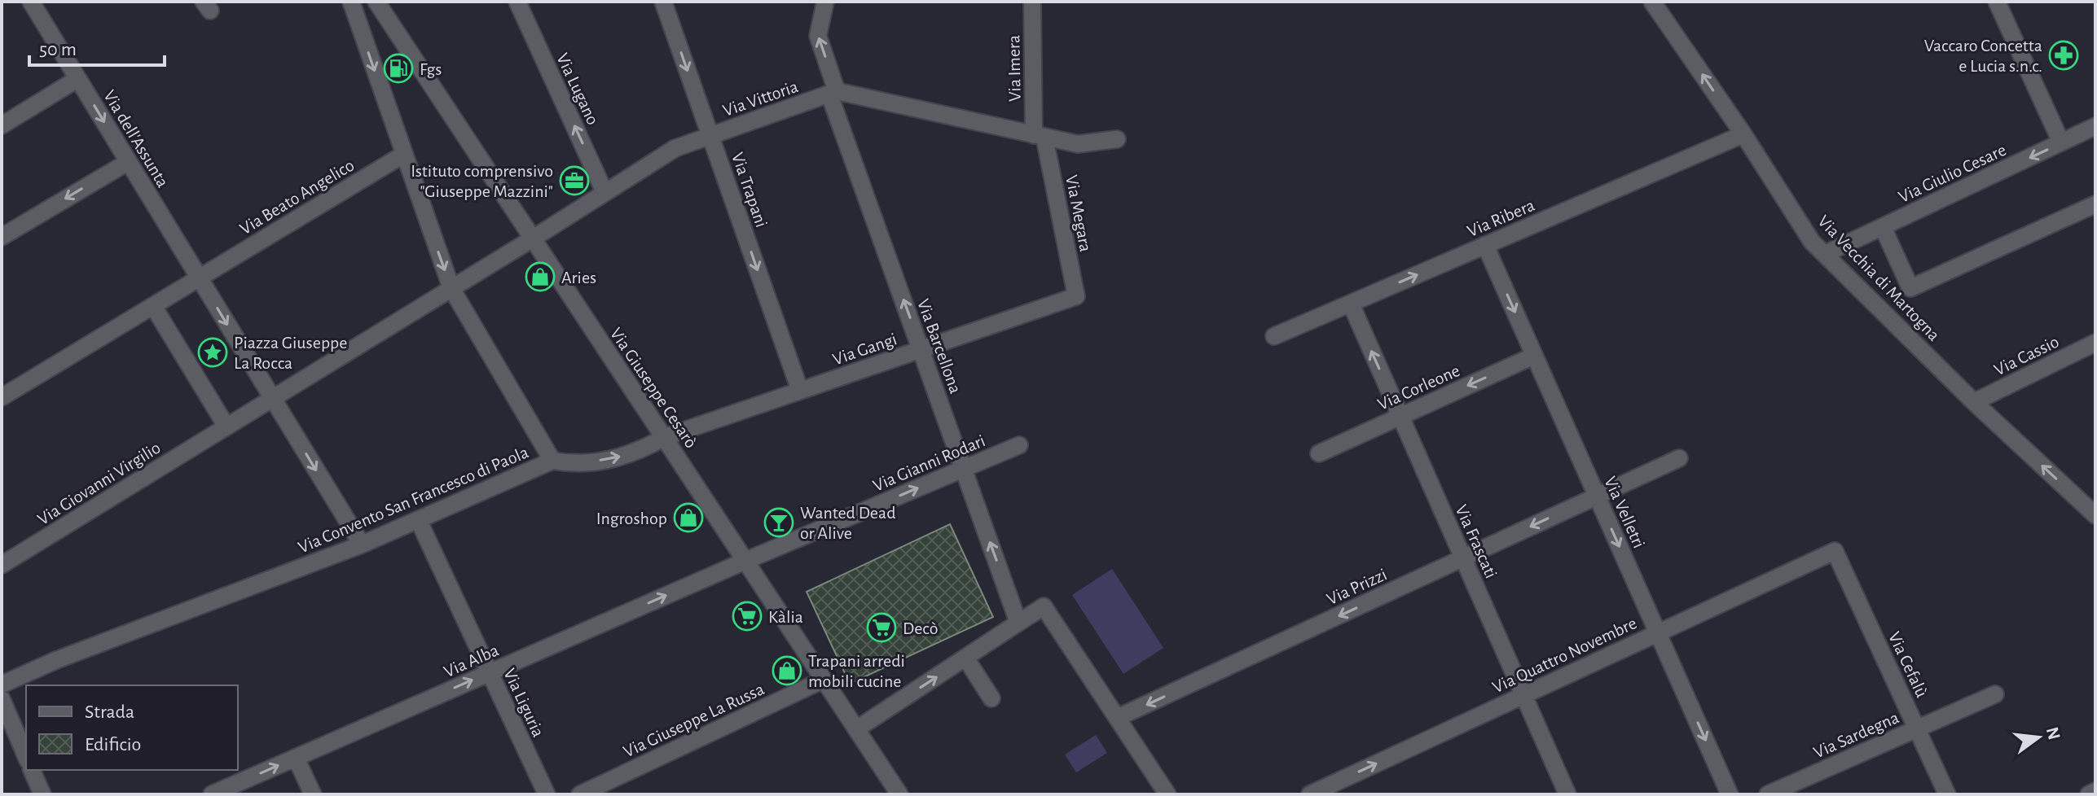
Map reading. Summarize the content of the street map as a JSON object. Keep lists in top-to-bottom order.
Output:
{
  "streets": {
    "street": [
      "Via Imera",
      "Via Lugano",
      "Via Vittoria",
      "Via dell'Assunta",
      "Via Giulio Cesare",
      "Via Trapani",
      "Via Beato Angelico",
      "Via Megara",
      "Via Ribera",
      "Via Vecchia di Martogna",
      "Via Barcellona",
      "Via Gangi",
      "Via Cassio",
      "Via Corleone",
      "Via Giuseppe Cesarò",
      "Via Gianni Rodari",
      "Via Giovanni Virgilio",
      "Via Convento San Francesco di Paola",
      "Via Velletri",
      "Via Frascati",
      "Via Prizzi",
      "Via Quattro Novembre",
      "Via Alba",
      "Via Cefalù",
      "Via Liguria",
      "Via Giuseppe La Russa",
      "Via Sardegna"
    ]
  },
  "crossings": [
    ["Via Imera", "Via Megara"],
    ["Via Lugano", "Via Vittoria"],
    ["Via Vittoria", "Via Trapani"],
    ["Via Vittoria", "Via Barcellona"],
    ["Via Vittoria", "Via Giuseppe Cesarò"],
    ["Via Vittoria", "Via Convento San Francesco di Paola"],
    ["Via dell'Assunta", "Via Beato Angelico"],
    ["Via dell'Assunta", "Via Giovanni Virgilio"],
    ["Via Giulio Cesare", "Via Vecchia di Martogna"],
    ["Via Trapani", "Via Gangi"],
    ["Via Beato Angelico", "Via Convento San Francesco di Paola"],
    ["Via Megara", "Via Gangi"],
    ["Via Ribera", "Via Vecchia di Martogna"],
    ["Via Ribera", "Via Velletri"],
    ["Via Ribera", "Via Frascati"],
    ["Via Vecchia di Martogna", "Via Cassio"],
    ["Via Barcellona", "Via Gangi"],
    ["Via Barcellona", "Via Gianni Rodari"],
    ["Via Gangi", "Via Giuseppe Cesarò"],
    ["Via Gangi", "Via Convento San Francesco di Paola"],
    ["Via Corleone", "Via Velletri"],
    ["Via Corleone", "Via Frascati"],
    ["Via Giuseppe Cesarò", "Via Gianni Rodari"],
    ["Via Giuseppe Cesarò", "Via Alba"],
    ["Via Giuseppe Cesarò", "Via Giuseppe La Russa"],
    ["Via Gianni Rodari", "Via Alba"],
    ["Via Convento San Francesco di Paola", "Via Liguria"],
    ["Via Velletri", "Via Prizzi"],
    ["Via Velletri", "Via Quattro Novembre"],
    ["Via Frascati", "Via Prizzi"],
    ["Via Frascati", "Via Quattro Novembre"],
    ["Via Quattro Novembre", "Via Cefalù"],
    ["Via Alba", "Via Liguria"],
    ["Via Cefalù", "Via Sardegna"]
  ],
  "one_way": [
    "Via Lugano",
    "Via Giulio Cesare",
    "Via Trapani",
    "Via Vecchia di Martogna",
    "Via Barcellona",
    "Via Corleone",
    "Via Gianni Rodari",
    "Via Velletri",
    "Via Prizzi",
    "Via Quattro Novembre",
    "Via Alba"
  ],
  "places": {
    "pharmacy": ["Vaccaro Concetta e Lucia s.n.c."],
    "fuel station": ["Fgs"],
    "office": ["Istituto comprensivo \"Giuseppe Mazzini\""],
    "shop": ["Aries", "Ingroshop", "Trapani arredi mobili cucine"],
    "place": ["Piazza Giuseppe La Rocca"],
    "bar": ["Wanted Dead or Alive"],
    "supermarket": ["Kàlia", "Decò"]
  },
  "legend": ["Strada", "Edificio"],
  "scale_bar": "50 m",
  "north": "right"
}
